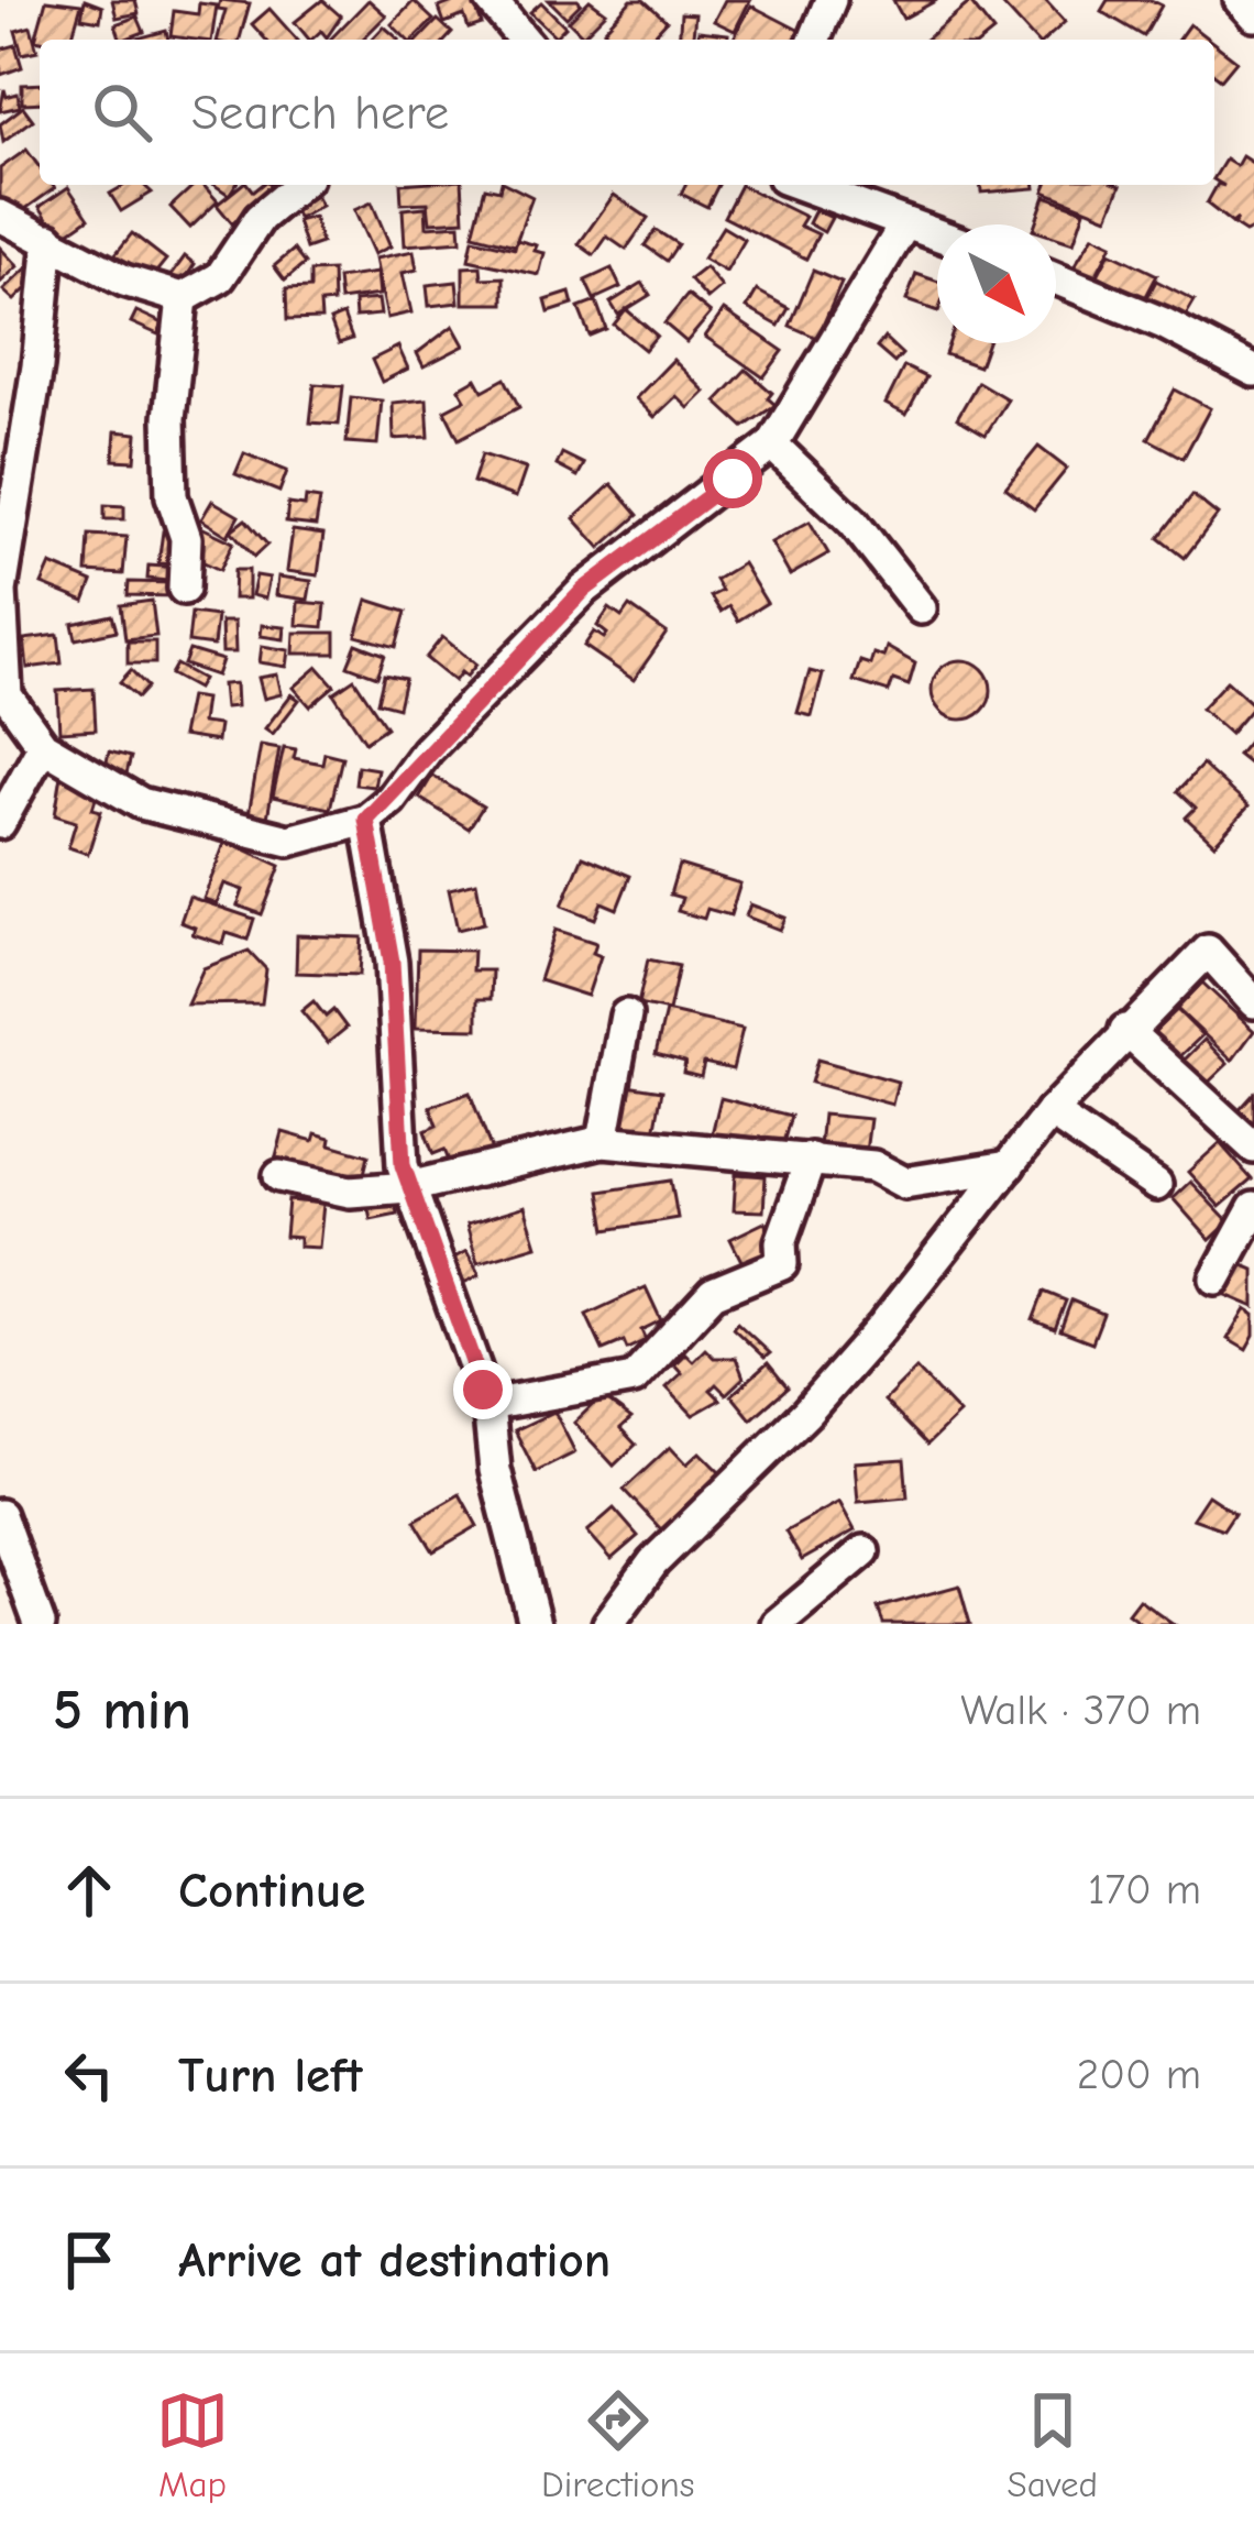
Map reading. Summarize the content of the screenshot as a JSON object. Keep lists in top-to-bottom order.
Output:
{
  "north": "bottom right",
  "page": {
    "search": "Search here",
    "heading": ["5 min", "Walk · 370 m"],
    "list": [
      ["Continue", "170 m"],
      ["Turn left", "200 m"],
      "Arrive at destination"
    ],
    "nav": ["Map", "Directions", "Saved"]
  }
}
